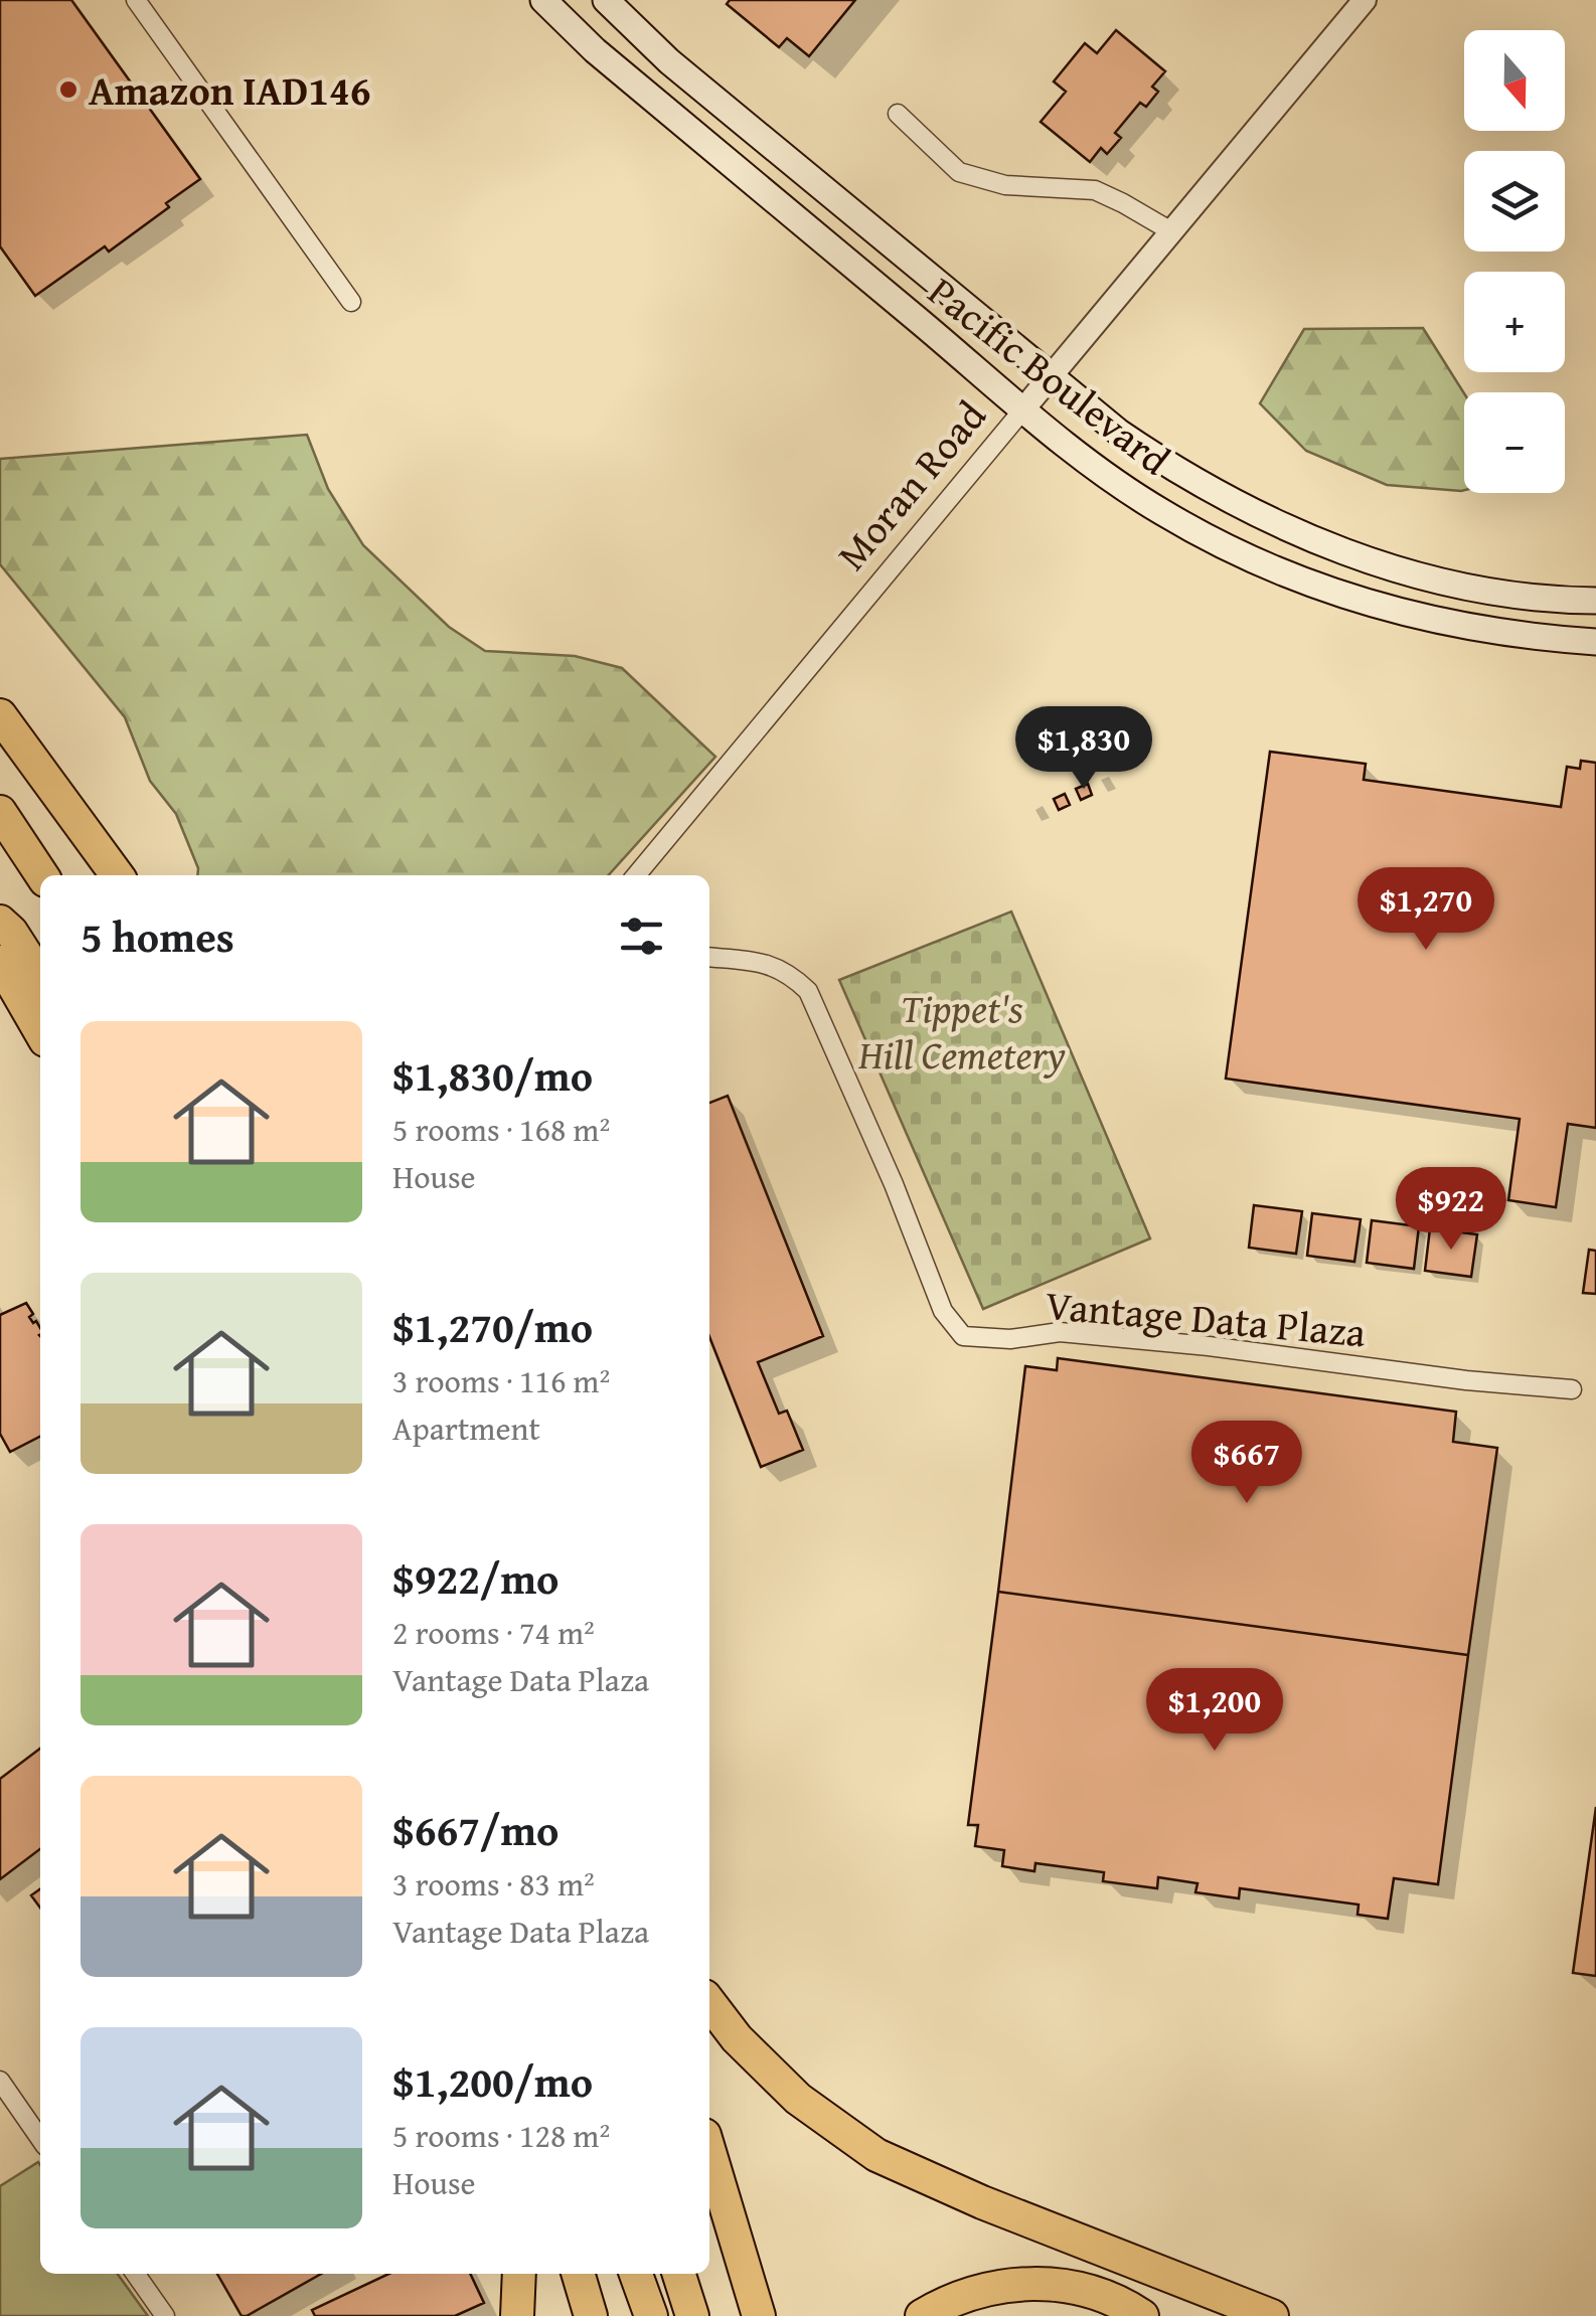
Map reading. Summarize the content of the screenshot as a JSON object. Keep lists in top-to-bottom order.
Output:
{
  "streets": {
    "main road": ["Pacific Boulevard"],
    "street": ["Moran Road", "Vantage Data Plaza"]
  },
  "crossings": [
    ["Pacific Boulevard", "Moran Road"]
  ],
  "parks": ["Tippet's Hill Cemetery"],
  "places": ["Amazon IAD146"],
  "north": "bottom",
  "page": {
    "map_buttons": ["+", "−"],
    "price": [
      "$1,830",
      "$1,270",
      "$922",
      "$667",
      "$1,200"
    ],
    "heading": "5 homes",
    "list": [
      {
        "name": "$1,830/mo",
        "note": "5 rooms · 168 m² · House"
      },
      {
        "name": "$1,270/mo",
        "note": "3 rooms · 116 m² · Apartment"
      },
      {
        "name": "$922/mo",
        "note": "2 rooms · 74 m² · Vantage Data Plaza"
      },
      {
        "name": "$667/mo",
        "note": "3 rooms · 83 m² · Vantage Data Plaza"
      },
      {
        "name": "$1,200/mo",
        "note": "5 rooms · 128 m² · House"
      }
    ]
  }
}
